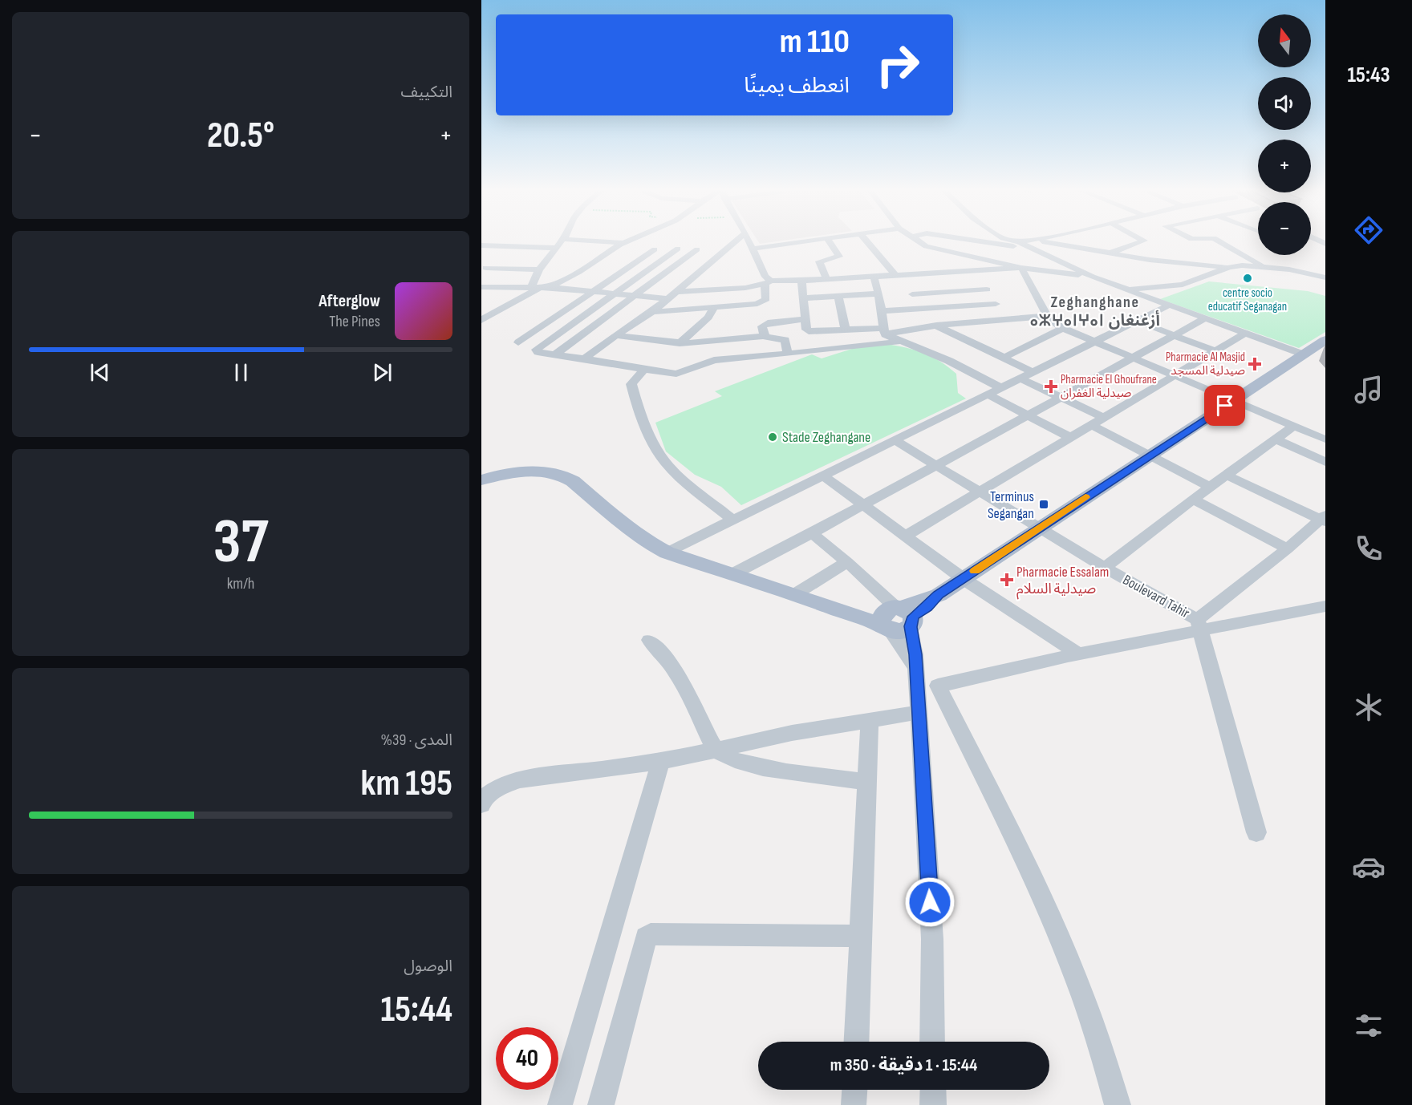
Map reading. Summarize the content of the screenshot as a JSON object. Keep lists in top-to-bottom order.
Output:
{
  "streets": {
    "street": ["Boulevard Tahir"]
  },
  "districts": ["Zeghanghane ⴰⵣⵖⴰⵏⵖⴰⵏ أزغنغان"],
  "places": {
    "other": ["centre socio educatif Seganagan", "Stade Zeghangane"],
    "health": ["Pharmacie Al Masjid صيدلية المسجد", "Pharmacie El Ghoufrane صيدلية الغفران", "Pharmacie Essalam صيدلية السلام"],
    "transit": ["Terminus Segangan"]
  },
  "north": "top",
  "page": {
    "tabs": "15:43",
    "tile": [
      "التكييف",
      ["37", "km/h"],
      ["المدى · 39%", "195 km"],
      ["الوصول", "15:44"]
    ],
    "map_buttons": ["+", "−"],
    "turn": ["110 m", "انعطف يمينًا"],
    "heat": ["−", "20.5°", "+"],
    "song": ["Afterglow", "The Pines"],
    "limit": "40",
    "trip": "15:44 · 1 دقيقة · 350 m"
  }
}
